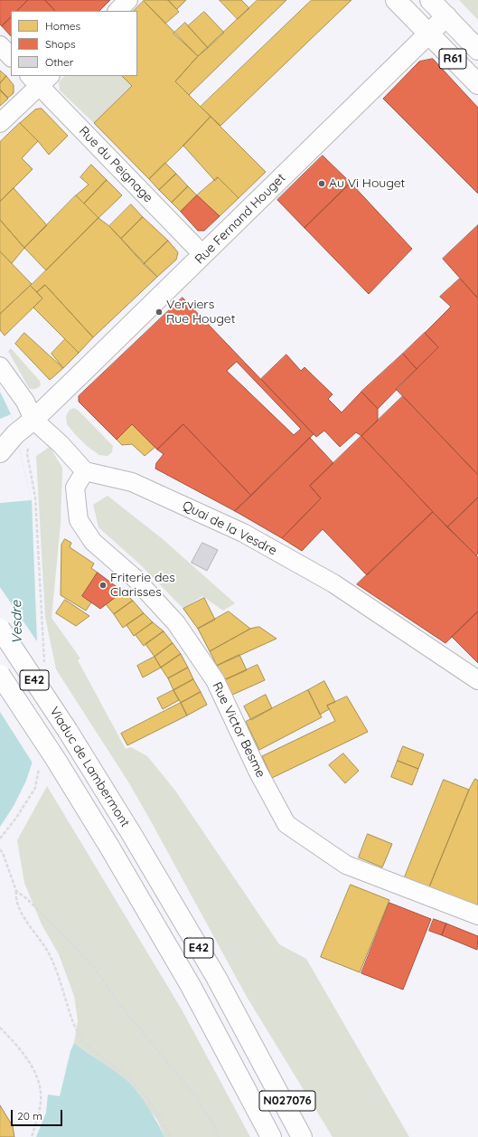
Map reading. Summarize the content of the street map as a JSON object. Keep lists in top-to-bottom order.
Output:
{
  "streets": {
    "main road": [
      "R61",
      "Rue Fernand Houget",
      "E42",
      "Viaduc de Lambermont",
      "N027076"
    ],
    "street": ["Rue du Peignage", "Quai de la Vesdre", "Rue Victor Besme"]
  },
  "crossings": [
    ["R61", "Rue Fernand Houget"],
    ["Rue du Peignage", "Rue Fernand Houget"],
    ["Quai de la Vesdre", "Rue Victor Besme"],
    ["E42", "Viaduc de Lambermont"],
    ["E42", "N027076"],
    ["Viaduc de Lambermont", "N027076"]
  ],
  "water": ["Vesdre"],
  "places": ["Au Vi Houget", "Verviers Rue Houget", "Friterie des Clarisses"],
  "legend": ["Homes", "Shops", "Other"],
  "scale_bar": "20 m"
}
